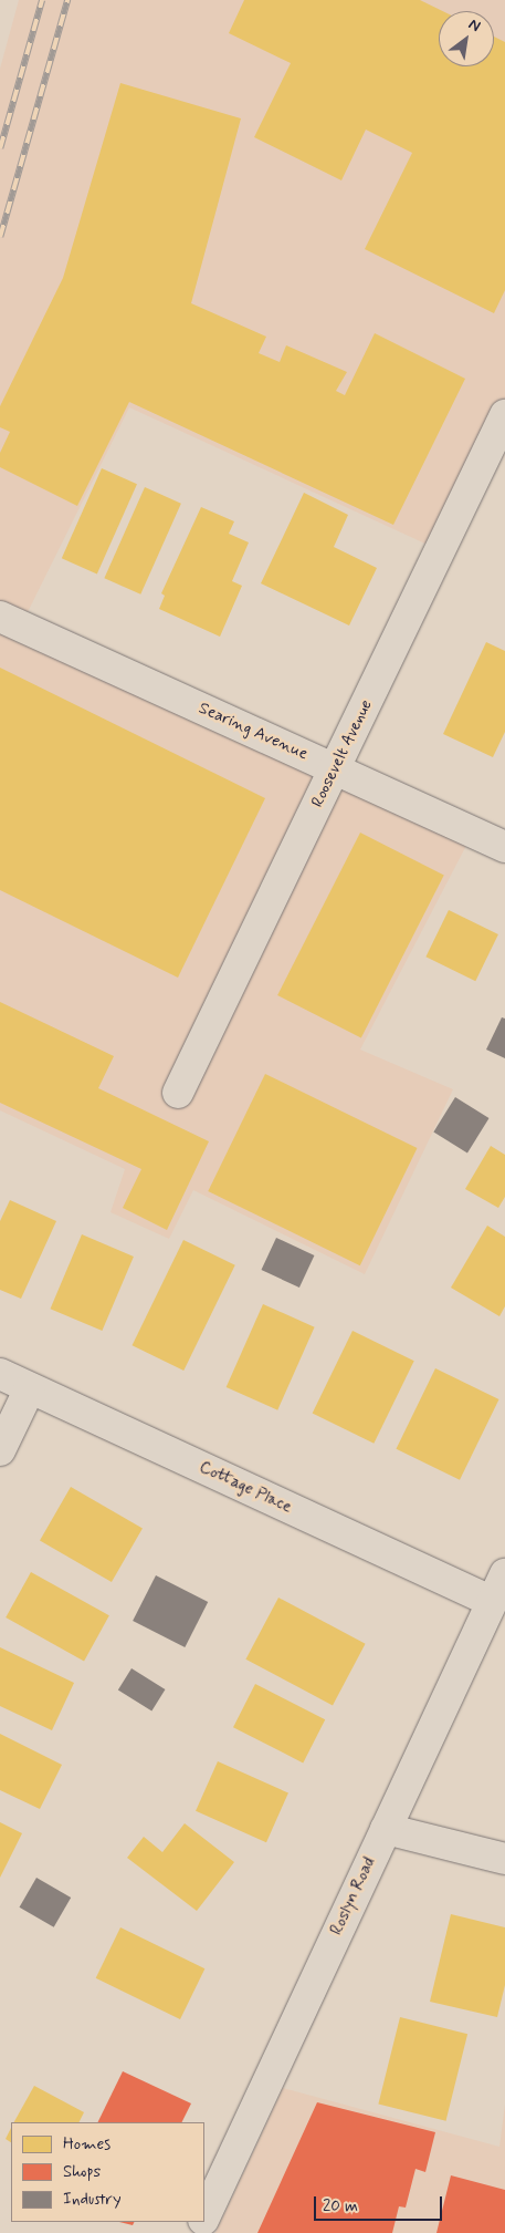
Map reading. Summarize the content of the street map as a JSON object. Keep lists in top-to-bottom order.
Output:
{
  "streets": {
    "street": [
      "Searing Avenue",
      "Roosevelt Avenue",
      "Cottage Place",
      "Roslyn Road"
    ]
  },
  "crossings": [
    ["Searing Avenue", "Roosevelt Avenue"],
    ["Cottage Place", "Roslyn Road"]
  ],
  "legend": ["Homes", "Shops", "Industry"],
  "scale_bar": "20 m",
  "north": "top right"
}
